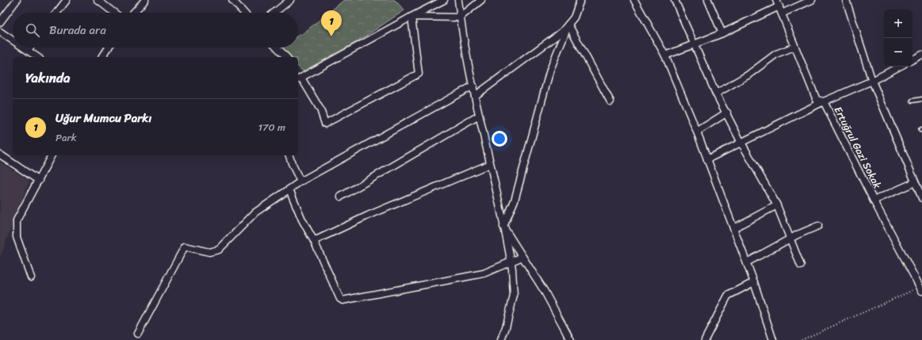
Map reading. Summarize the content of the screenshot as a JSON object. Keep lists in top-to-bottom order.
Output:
{
  "streets": {
    "street": ["Ertuğrul Gazi Sokak"]
  },
  "page": {
    "map_buttons": ["+", "−"],
    "pins": "1",
    "search": "Burada ara",
    "heading": "Yakında",
    "list": [
      {
        "mark": "1",
        "name": "Uğur Mumcu Parkı",
        "note": "Park",
        "value": "170 m"
      }
    ]
  }
}
